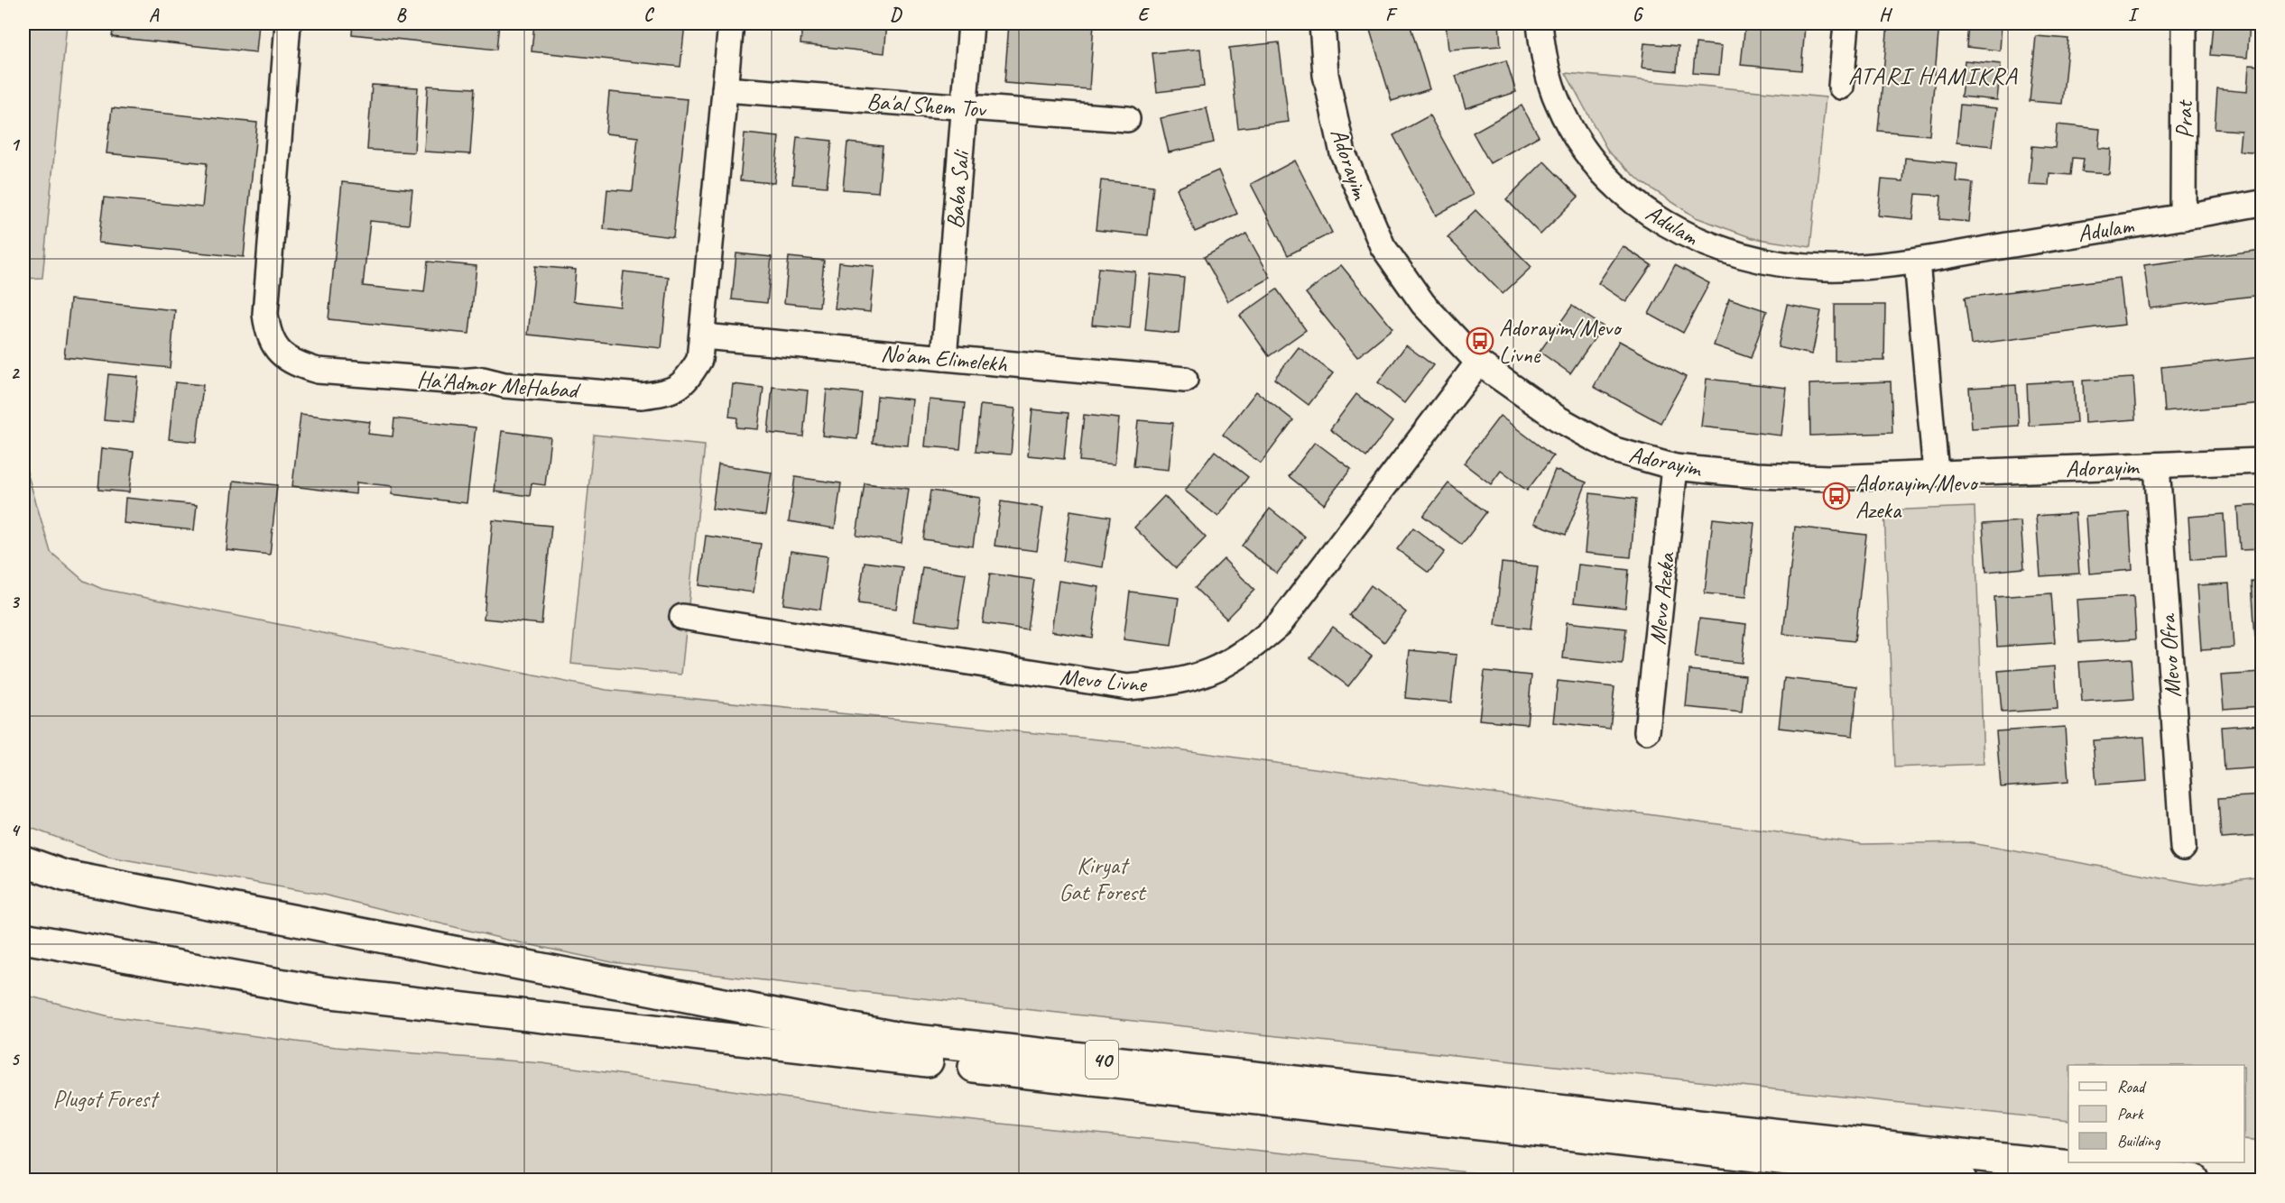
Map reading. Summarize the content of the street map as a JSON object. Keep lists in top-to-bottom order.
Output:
{
  "streets": {
    "highway": ["40"],
    "street": [
      "Ba'al Shem Tov",
      "Prat",
      "Adorayim",
      "Baba Sali",
      "Adulam",
      "No'am Elimelekh",
      "Ha'Admor MeHabad",
      "Mevo Azeka",
      "Mevo Ofra",
      "Mevo Livne"
    ]
  },
  "crossings": [
    ["Ba'al Shem Tov", "Baba Sali"],
    ["Ba'al Shem Tov", "Ha'Admor MeHabad"],
    ["Prat", "Adulam"],
    ["Adorayim", "Mevo Azeka"],
    ["Adorayim", "Mevo Ofra"],
    ["Adorayim", "Mevo Livne"],
    ["Baba Sali", "No'am Elimelekh"],
    ["No'am Elimelekh", "Ha'Admor MeHabad"]
  ],
  "districts": ["ATARI HAMIKRA"],
  "parks": ["Kiryat Gat Forest", "Plugot Forest"],
  "places": {
    "bus stop": ["Adorayim/Mevo Livne", "Adorayim/Mevo Azeka"]
  },
  "legend": ["Road", "Park", "Building"],
  "grid": {
    "columns": [
      "A",
      "B",
      "C",
      "D",
      "E",
      "F",
      "G",
      "H",
      "I"
    ],
    "rows": [
      "1",
      "2",
      "3",
      "4",
      "5"
    ]
  }
}
